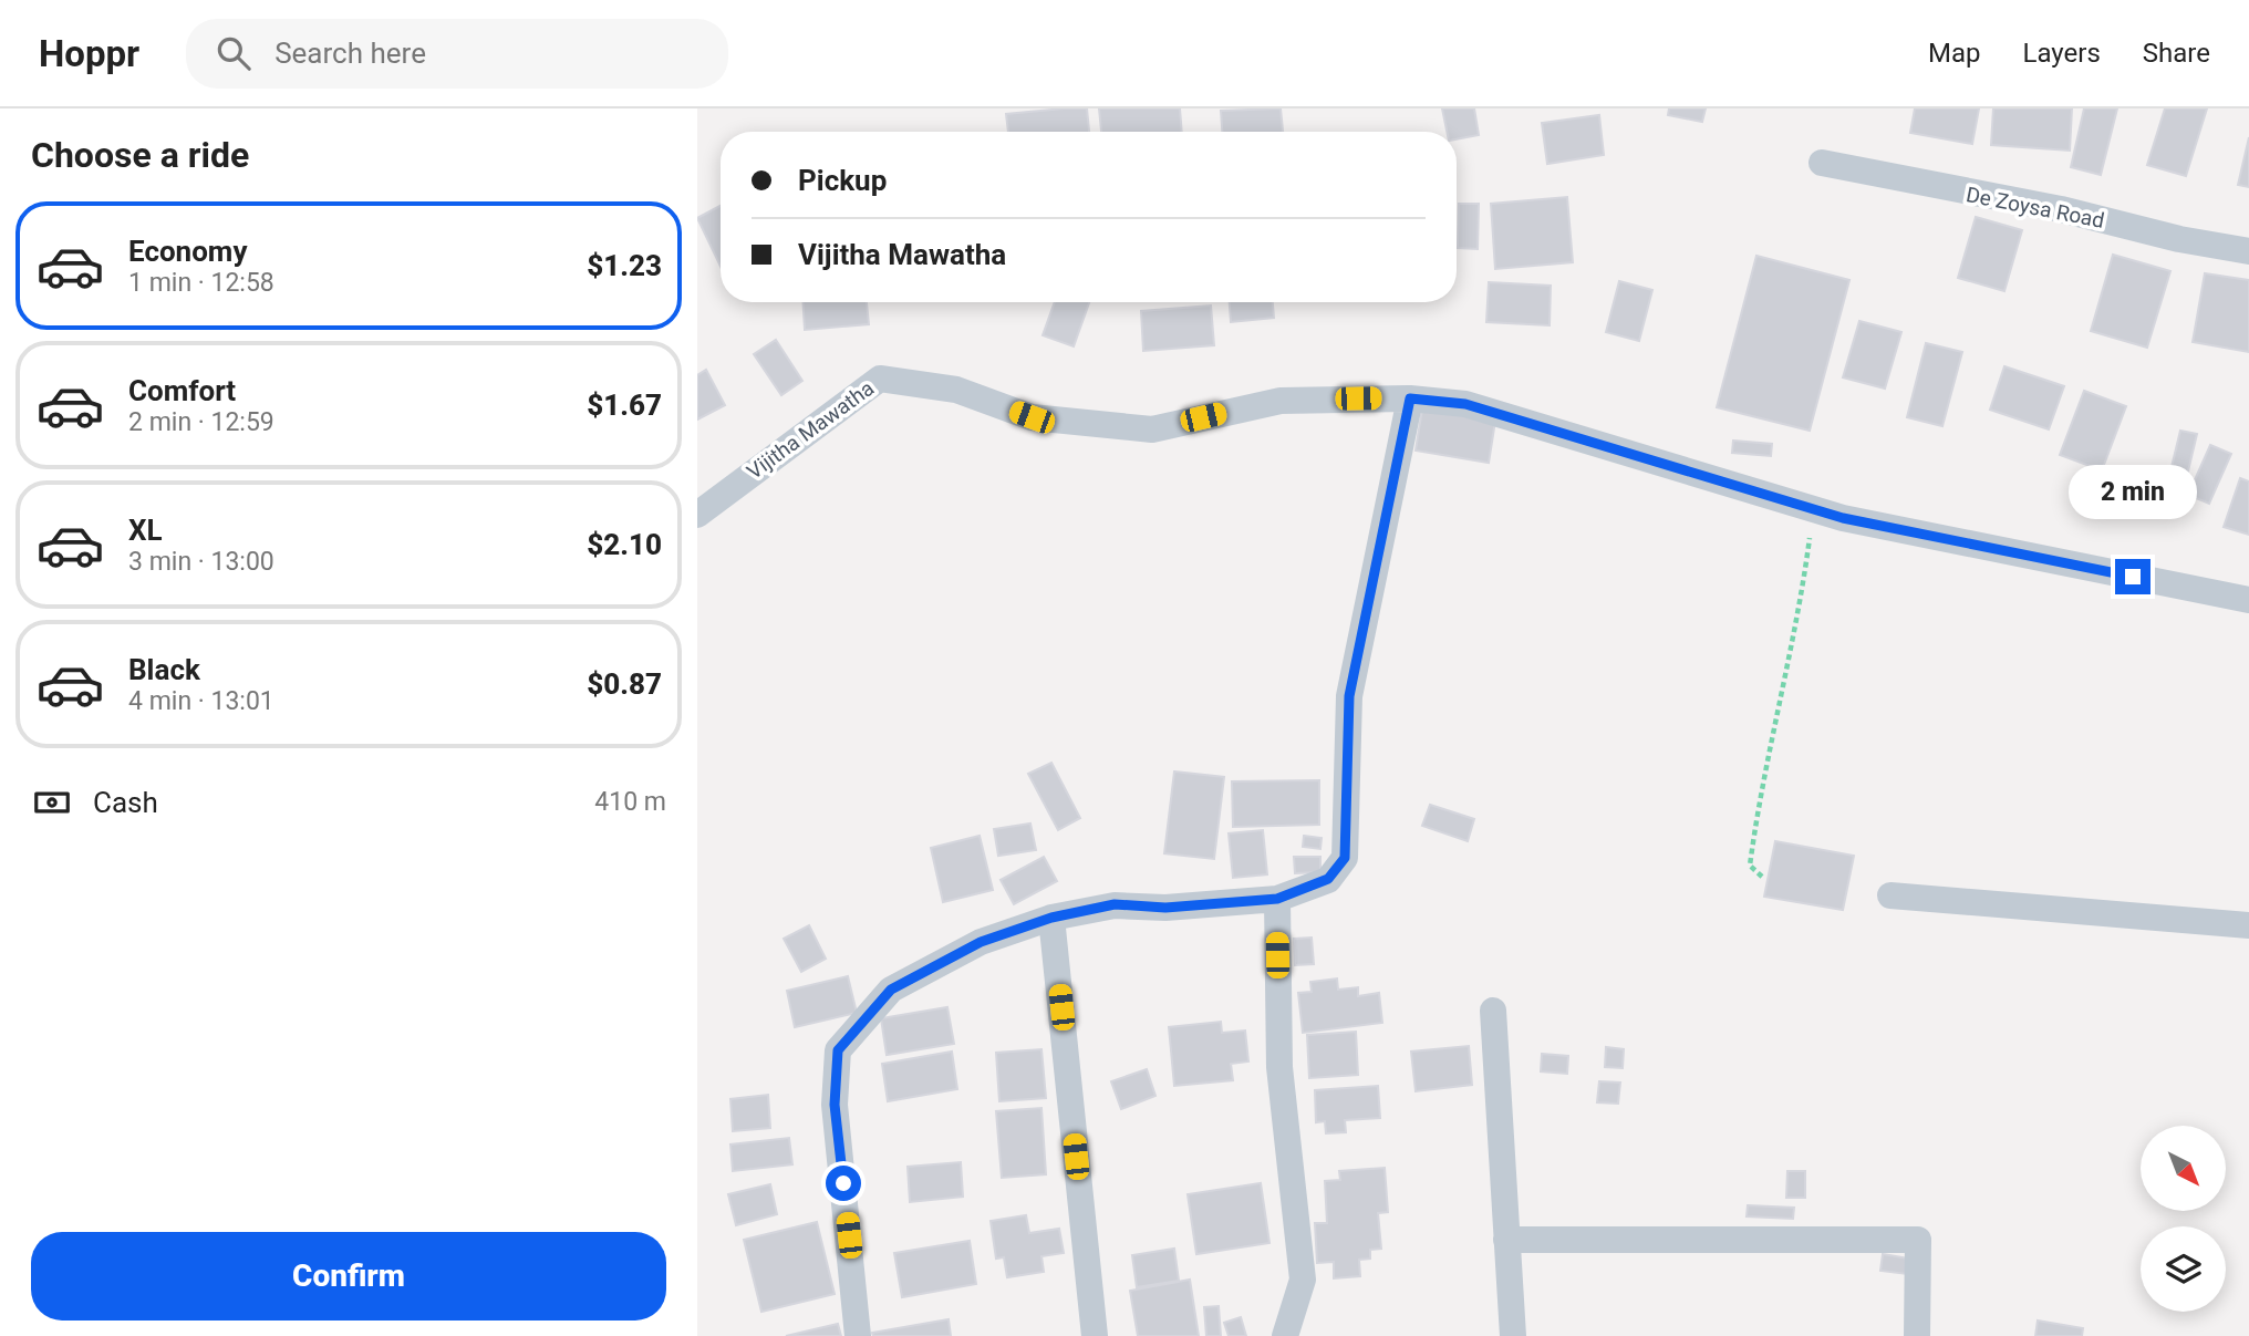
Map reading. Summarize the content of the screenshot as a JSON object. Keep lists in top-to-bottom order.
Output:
{
  "streets": {
    "street": ["De Zoysa Road", "Vijitha Mawatha"]
  },
  "north": "bottom right",
  "page": {
    "header": "Hoppr",
    "search": "Search here",
    "nav": ["Map", "Layers", "Share"],
    "heading": "Choose a ride",
    "banner": ["Pickup", "Vijitha Mawatha"],
    "list": [
      {
        "name": "Economy",
        "note": "1 min · 12:58",
        "value": "$1.23"
      },
      {
        "name": "Comfort",
        "note": "2 min · 12:59",
        "value": "$1.67"
      },
      {
        "name": "XL",
        "note": "3 min · 13:00",
        "value": "$2.10"
      },
      {
        "name": "Black",
        "note": "4 min · 13:01",
        "value": "$0.87"
      }
    ],
    "bubble": "2 min",
    "pay": ["Cash", "410 m"],
    "buttons": "Confirm"
  }
}
